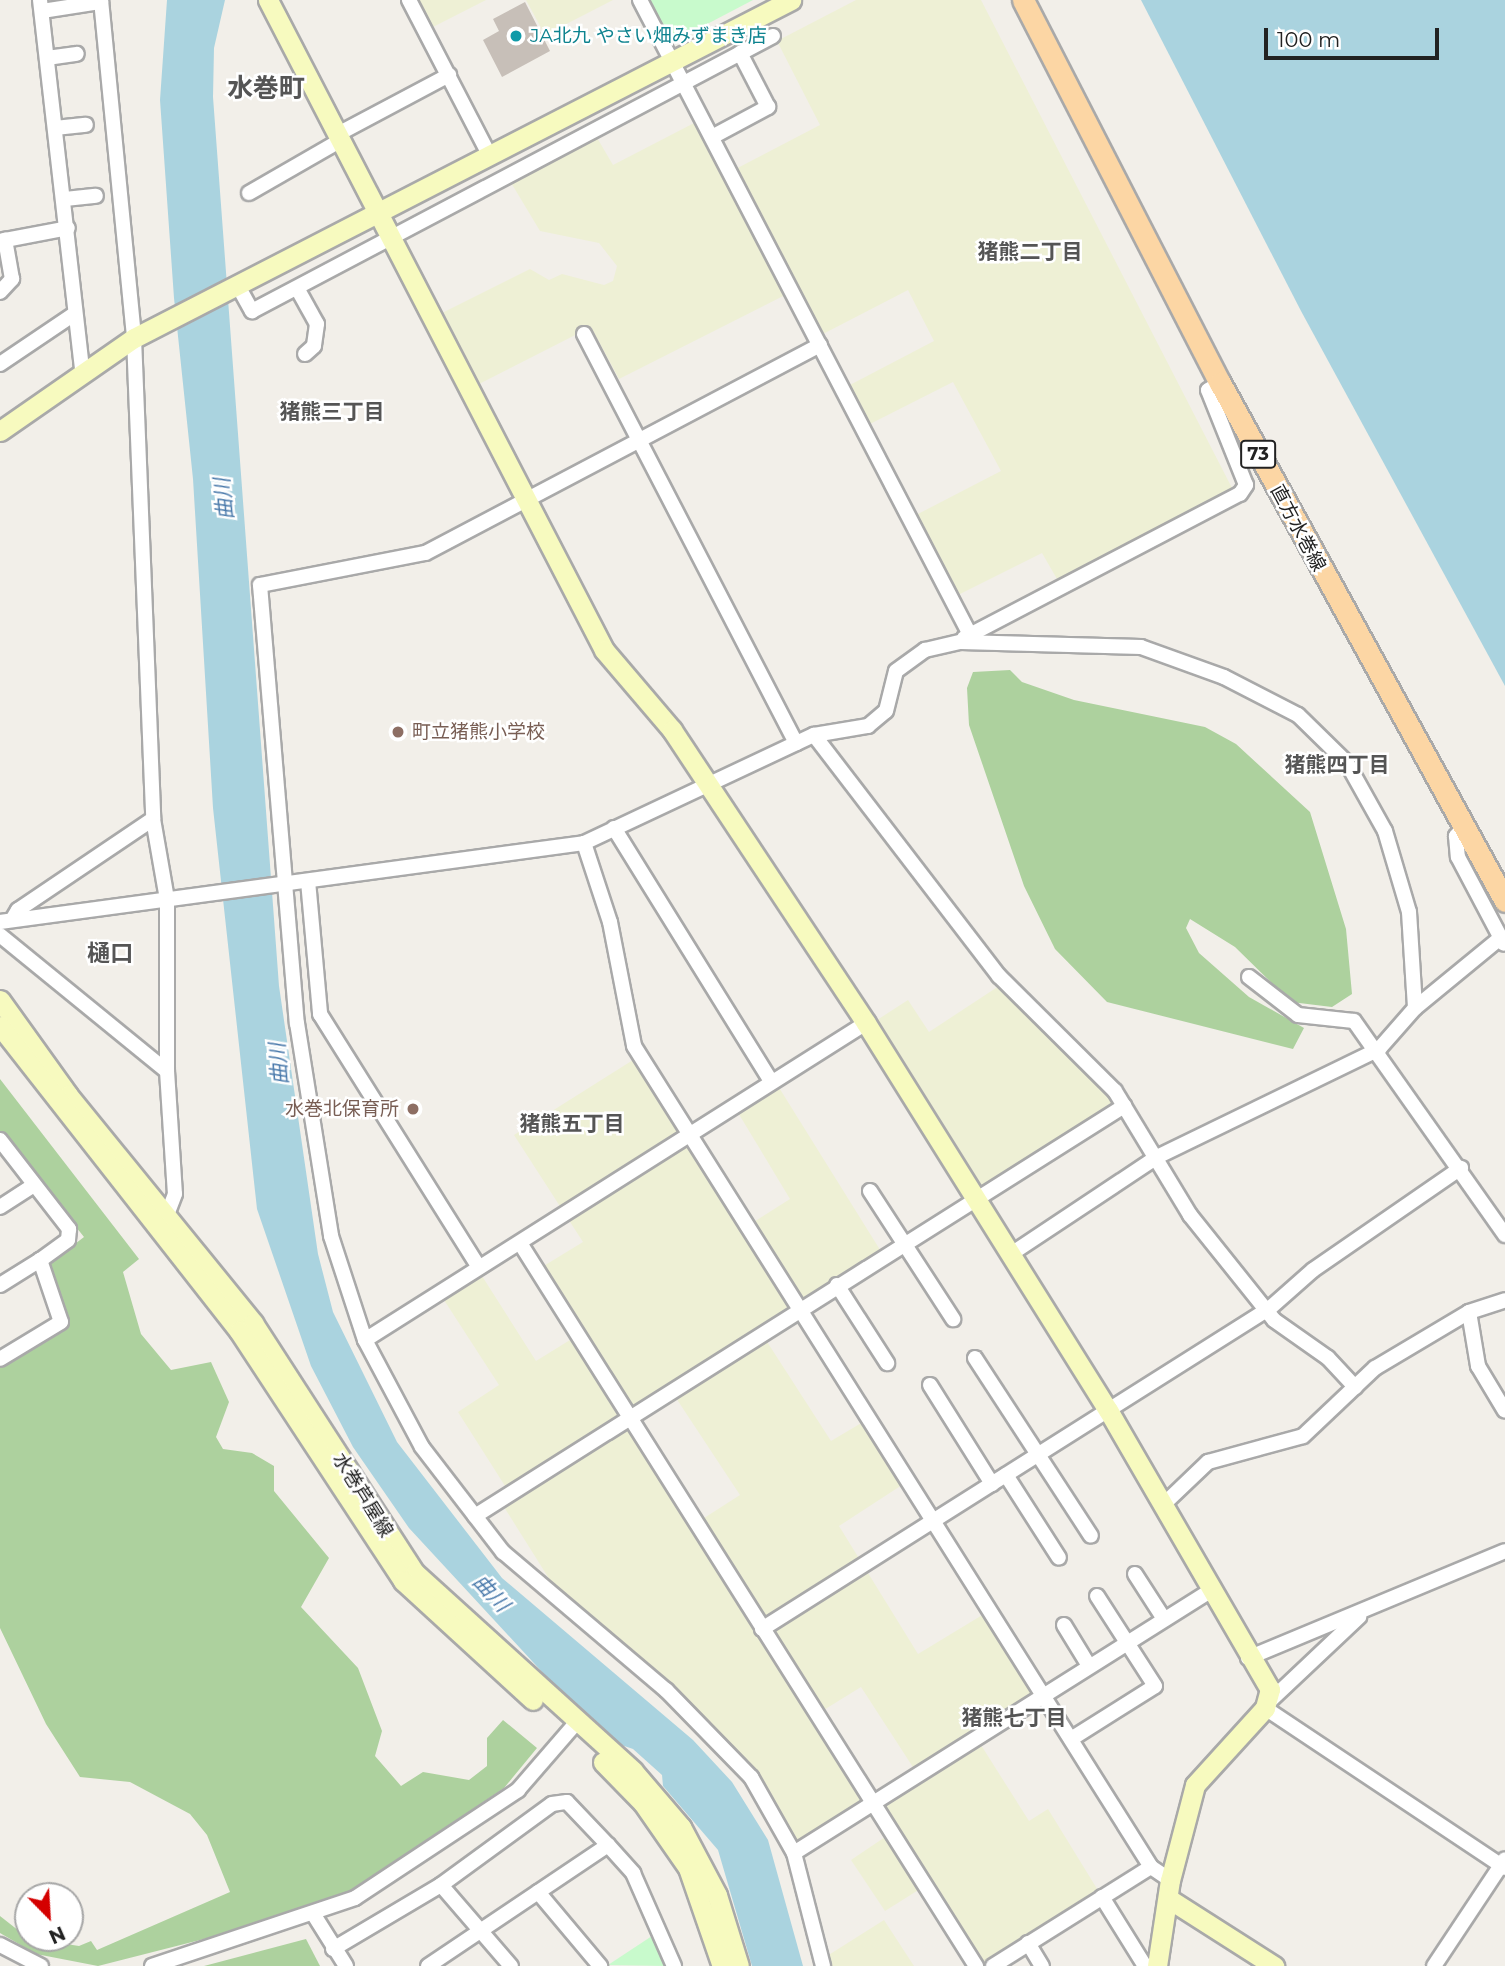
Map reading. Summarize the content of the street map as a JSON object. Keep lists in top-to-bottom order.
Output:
{
  "streets": {
    "main road": ["73", "直方水巻線"],
    "street": ["水巻芦屋線"]
  },
  "districts": [
    "水巻町",
    "猪熊二丁目",
    "猪熊三丁目",
    "猪熊四丁目",
    "樋口",
    "猪熊五丁目",
    "猪熊七丁目"
  ],
  "water": ["曲川"],
  "places": ["JA北九 やさい畑みずまき店", "町立猪熊小学校", "水巻北保育所"],
  "scale_bar": "100 m",
  "north": "bottom right"
}
